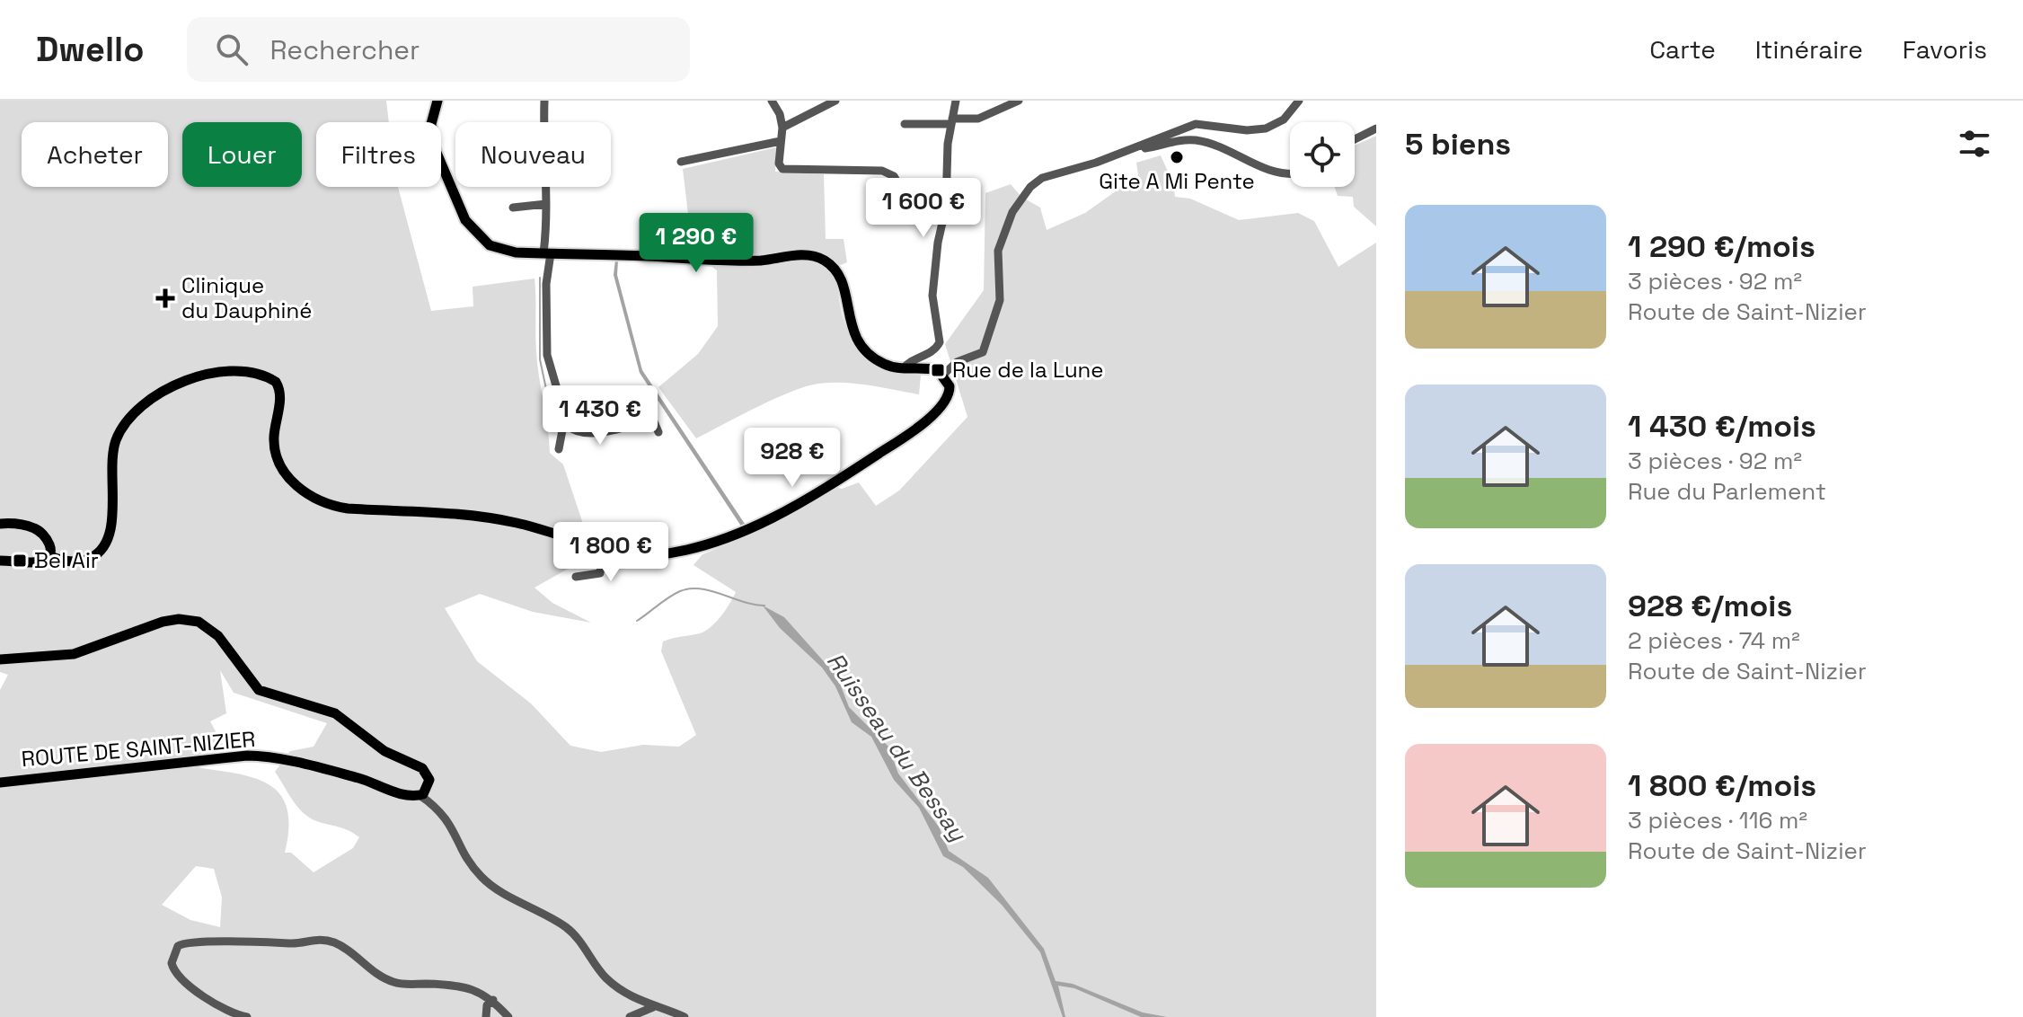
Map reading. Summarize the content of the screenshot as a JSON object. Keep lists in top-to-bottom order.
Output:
{
  "streets": {
    "main road": ["ROUTE DE SAINT-NIZIER"]
  },
  "water": ["Ruisseau du Bessay"],
  "places": {
    "other": ["Gite A Mi Pente"],
    "health": ["Clinique du Dauphiné"],
    "transit": ["Rue de la Lune", "Bel Air"]
  },
  "page": {
    "header": "Dwello",
    "search": "Rechercher",
    "nav": ["Carte", "Itinéraire", "Favoris"],
    "heading": "5 biens",
    "chip": [
      "Acheter",
      "Louer",
      "Filtres",
      "Nouveau"
    ],
    "price": [
      "1 600 €",
      "1 290 €",
      "1 430 €",
      "928 €",
      "1 800 €"
    ],
    "list": [
      {
        "name": "1 290 €/mois",
        "note": "3 pièces · 92 m² · Route de Saint-Nizier"
      },
      {
        "name": "1 430 €/mois",
        "note": "3 pièces · 92 m² · Rue du Parlement"
      },
      {
        "name": "928 €/mois",
        "note": "2 pièces · 74 m² · Route de Saint-Nizier"
      },
      {
        "name": "1 800 €/mois",
        "note": "3 pièces · 116 m² · Route de Saint-Nizier"
      }
    ]
  }
}
